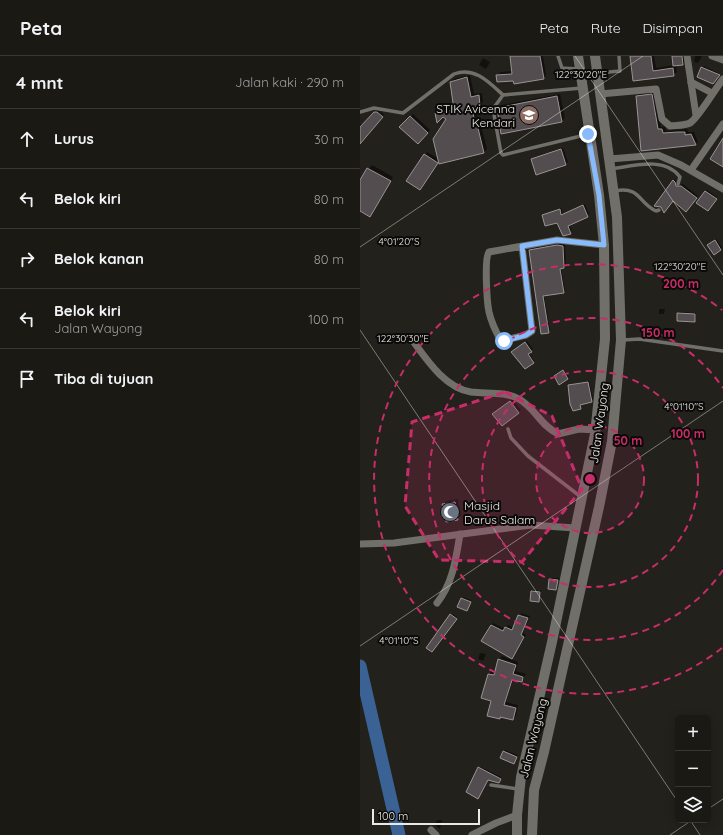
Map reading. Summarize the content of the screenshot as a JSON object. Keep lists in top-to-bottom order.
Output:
{
  "streets": {
    "main road": ["Jalan Wayong"]
  },
  "places": {
    "school or university": ["STIK Avicenna Kendari"],
    "mosque": ["Masjid Darus Salam"]
  },
  "scale_bar": "100 m",
  "page": {
    "header": "Peta",
    "nav": ["Peta", "Rute", "Disimpan"],
    "heading": ["4 mnt", "Jalan kaki · 290 m"],
    "list": [
      ["Lurus", "30 m"],
      ["Belok kiri", "80 m"],
      ["Belok kanan", "80 m"],
      ["Belok kiri", "Jalan Wayong", "100 m"],
      "Tiba di tujuan"
    ],
    "map_buttons": ["+", "−"],
    "scale": "100 m"
  },
  "coordinates": [
    "122°30'20\"E",
    "4°01'20\"S",
    "122°30'30\"E",
    "4°01'10\"S"
  ],
  "rings": [
    "200 m",
    "150 m",
    "100 m",
    "50 m"
  ]
}
